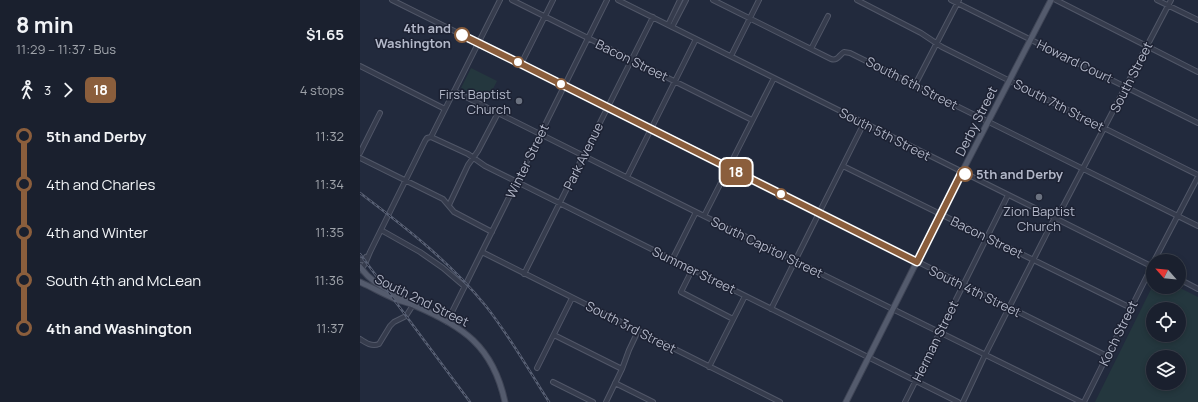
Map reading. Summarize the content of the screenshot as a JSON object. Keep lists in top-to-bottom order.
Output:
{
  "streets": {
    "main road": ["Derby Street", "South 2nd Street"],
    "street": [
      "Bacon Street",
      "Howard Court",
      "South Street",
      "South 6th Street",
      "South 7th Street",
      "South 5th Street",
      "Park Avenue",
      "Winter Street",
      "South Capitol Street",
      "Summer Street",
      "South 4th Street",
      "South 3rd Street",
      "Koch Street",
      "Herman Street"
    ]
  },
  "crossings": [
    ["Bacon Street", "South Street"],
    ["Bacon Street", "Derby Street"],
    ["Bacon Street", "Park Avenue"],
    ["Bacon Street", "Winter Street"],
    ["Bacon Street", "Koch Street"],
    ["Bacon Street", "Herman Street"],
    ["Howard Court", "South Street"],
    ["Howard Court", "Derby Street"],
    ["South Street", "South 6th Street"],
    ["South Street", "South 7th Street"],
    ["South Street", "South 5th Street"],
    ["South Street", "South Capitol Street"],
    ["South Street", "South 4th Street"],
    ["South 6th Street", "Derby Street"],
    ["South 7th Street", "Derby Street"],
    ["Derby Street", "South 5th Street"],
    ["Derby Street", "South Capitol Street"],
    ["Derby Street", "Summer Street"],
    ["Derby Street", "South 4th Street"],
    ["South 5th Street", "Park Avenue"],
    ["South 5th Street", "Herman Street"],
    ["Park Avenue", "South Capitol Street"],
    ["Park Avenue", "Summer Street"],
    ["Park Avenue", "South 4th Street"],
    ["Park Avenue", "South 3rd Street"],
    ["Winter Street", "South Capitol Street"],
    ["Winter Street", "Summer Street"],
    ["Winter Street", "South 4th Street"],
    ["Winter Street", "South 2nd Street"],
    ["Winter Street", "South 3rd Street"],
    ["South Capitol Street", "Herman Street"],
    ["Summer Street", "Herman Street"],
    ["South 4th Street", "Koch Street"],
    ["South 4th Street", "Herman Street"]
  ],
  "places": [
    "4th and Washington",
    "First Baptist Church",
    "5th and Derby",
    "Zion Baptist Church"
  ],
  "lines": ["bus line 18"],
  "north": "top left",
  "page": {
    "heading": ["8 min", "11:29 – 11:37 · Bus", "$1.65"],
    "on_map": "18",
    "legs": ["3", "18", "4 stops"],
    "list": [
      {
        "name": "5th and Derby",
        "value": "11:32"
      },
      {
        "name": "4th and Charles",
        "value": "11:34"
      },
      {
        "name": "4th and Winter",
        "value": "11:35"
      },
      {
        "name": "South 4th and McLean",
        "value": "11:36"
      },
      {
        "name": "4th and Washington",
        "value": "11:37"
      }
    ]
  }
}
